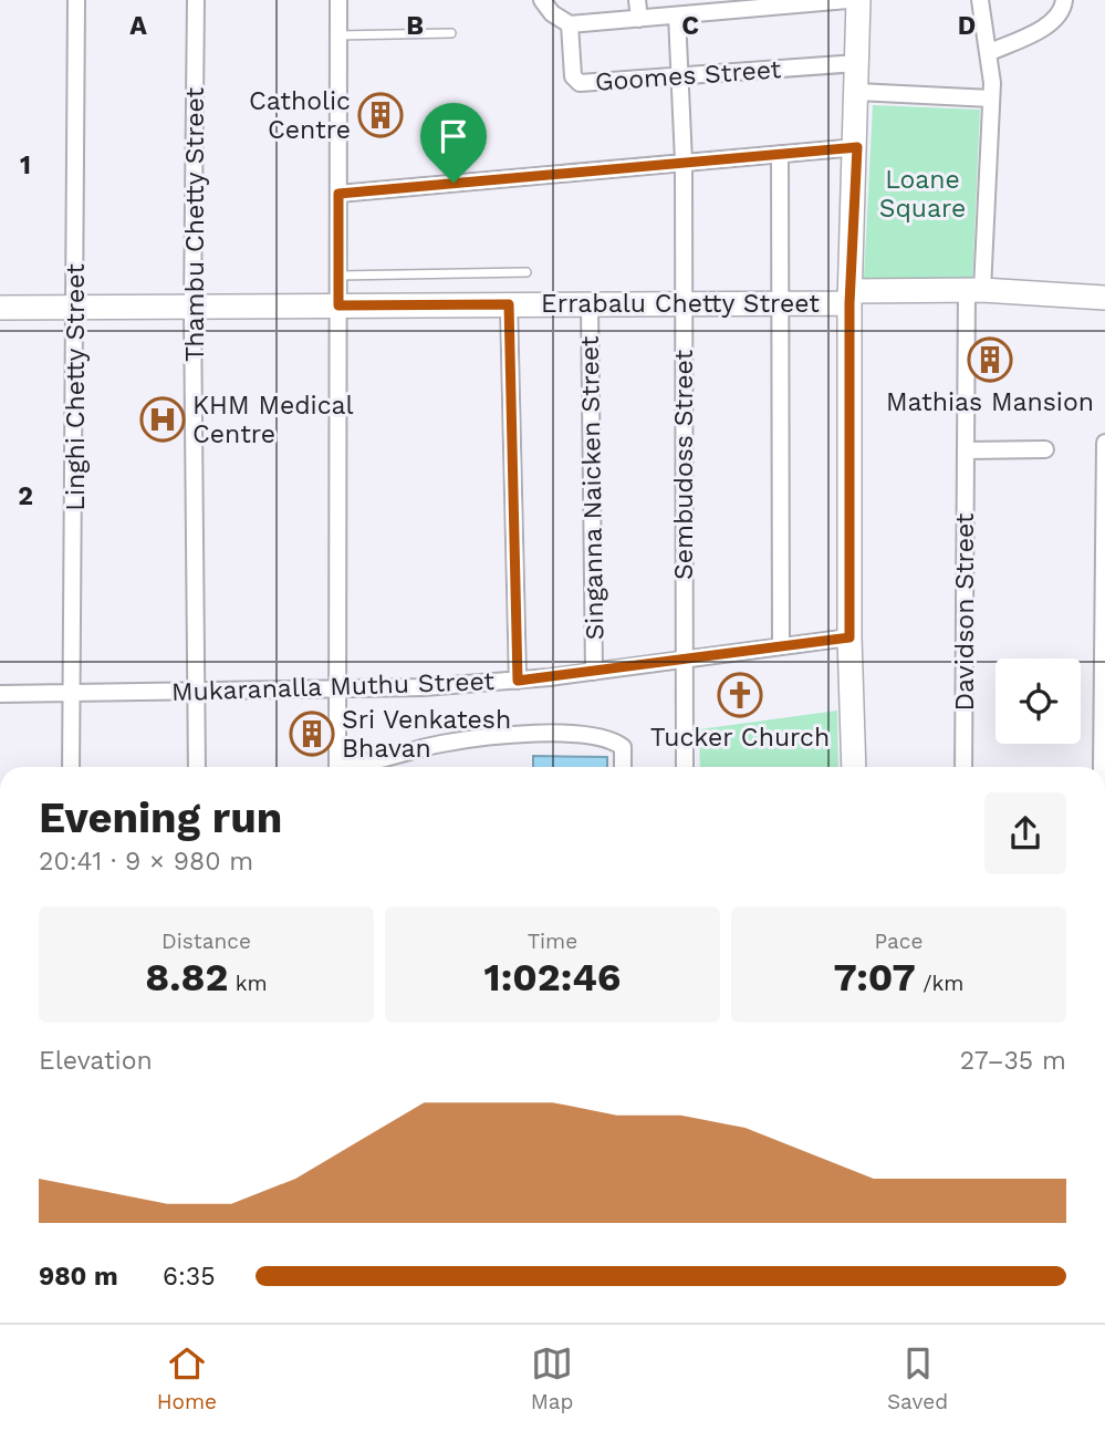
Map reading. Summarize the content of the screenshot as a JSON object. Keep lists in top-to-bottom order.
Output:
{
  "streets": {
    "street": [
      "Goomes Street",
      "Thambu Chetty Street",
      "Errabalu Chetty Street",
      "Linghi Chetty Street",
      "Sembudoss Street",
      "Singanna Naicken Street",
      "Davidson Street",
      "Mukaranalla Muthu Street"
    ]
  },
  "crossings": [
    ["Goomes Street", "Sembudoss Street"],
    ["Thambu Chetty Street", "Errabalu Chetty Street"],
    ["Thambu Chetty Street", "Mukaranalla Muthu Street"],
    ["Errabalu Chetty Street", "Linghi Chetty Street"],
    ["Errabalu Chetty Street", "Sembudoss Street"],
    ["Errabalu Chetty Street", "Singanna Naicken Street"],
    ["Errabalu Chetty Street", "Davidson Street"],
    ["Linghi Chetty Street", "Mukaranalla Muthu Street"],
    ["Sembudoss Street", "Mukaranalla Muthu Street"],
    ["Singanna Naicken Street", "Mukaranalla Muthu Street"]
  ],
  "parks": ["Loane Square"],
  "places": {
    "building": ["Catholic Centre", "Mathias Mansion", "Sri Venkatesh Bhavan"],
    "hospital": ["KHM Medical Centre"],
    "church": ["Tucker Church"]
  },
  "page": {
    "heading": ["Evening run", "20:41 · 9 × 980 m"],
    "stats": [
      ["Distance", "8.82 km"],
      ["Time", "1:02:46"],
      ["Pace", "7:07 /km"]
    ],
    "chart": ["Elevation", "27–35 m"],
    "list": [
      {
        "name": "980 m",
        "note": "6:35"
      }
    ],
    "tabs": ["Home", "Map", "Saved"]
  },
  "grid": {
    "columns": [
      "A",
      "B",
      "C",
      "D"
    ],
    "rows": ["1", "2"]
  }
}
